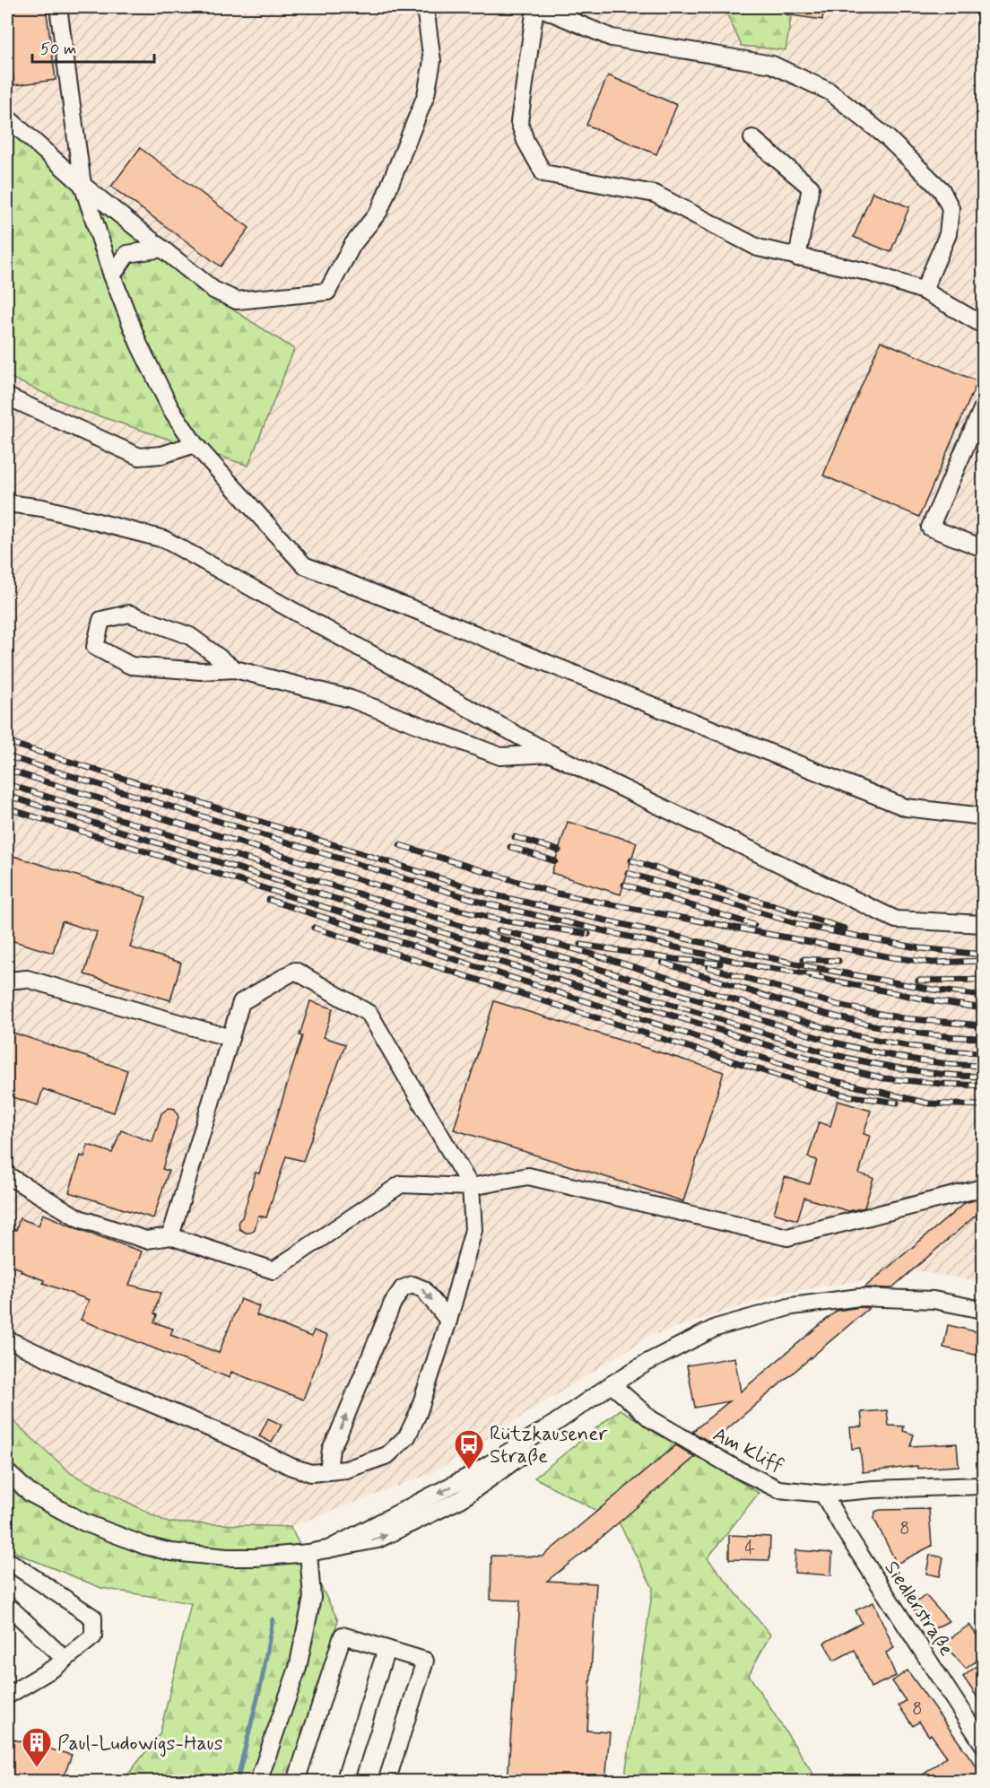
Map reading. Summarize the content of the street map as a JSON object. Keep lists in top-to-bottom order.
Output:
{
  "streets": {
    "street": ["Am Kliff", "Siedlerstraße"]
  },
  "crossings": [
    ["Am Kliff", "Siedlerstraße"]
  ],
  "places": {
    "bus stop": ["Rützkausener Straße"],
    "building": ["Paul-Ludowigs-Haus"]
  },
  "house_numbers": ["8", "4", "8"],
  "scale_bar": "50 m"
}
